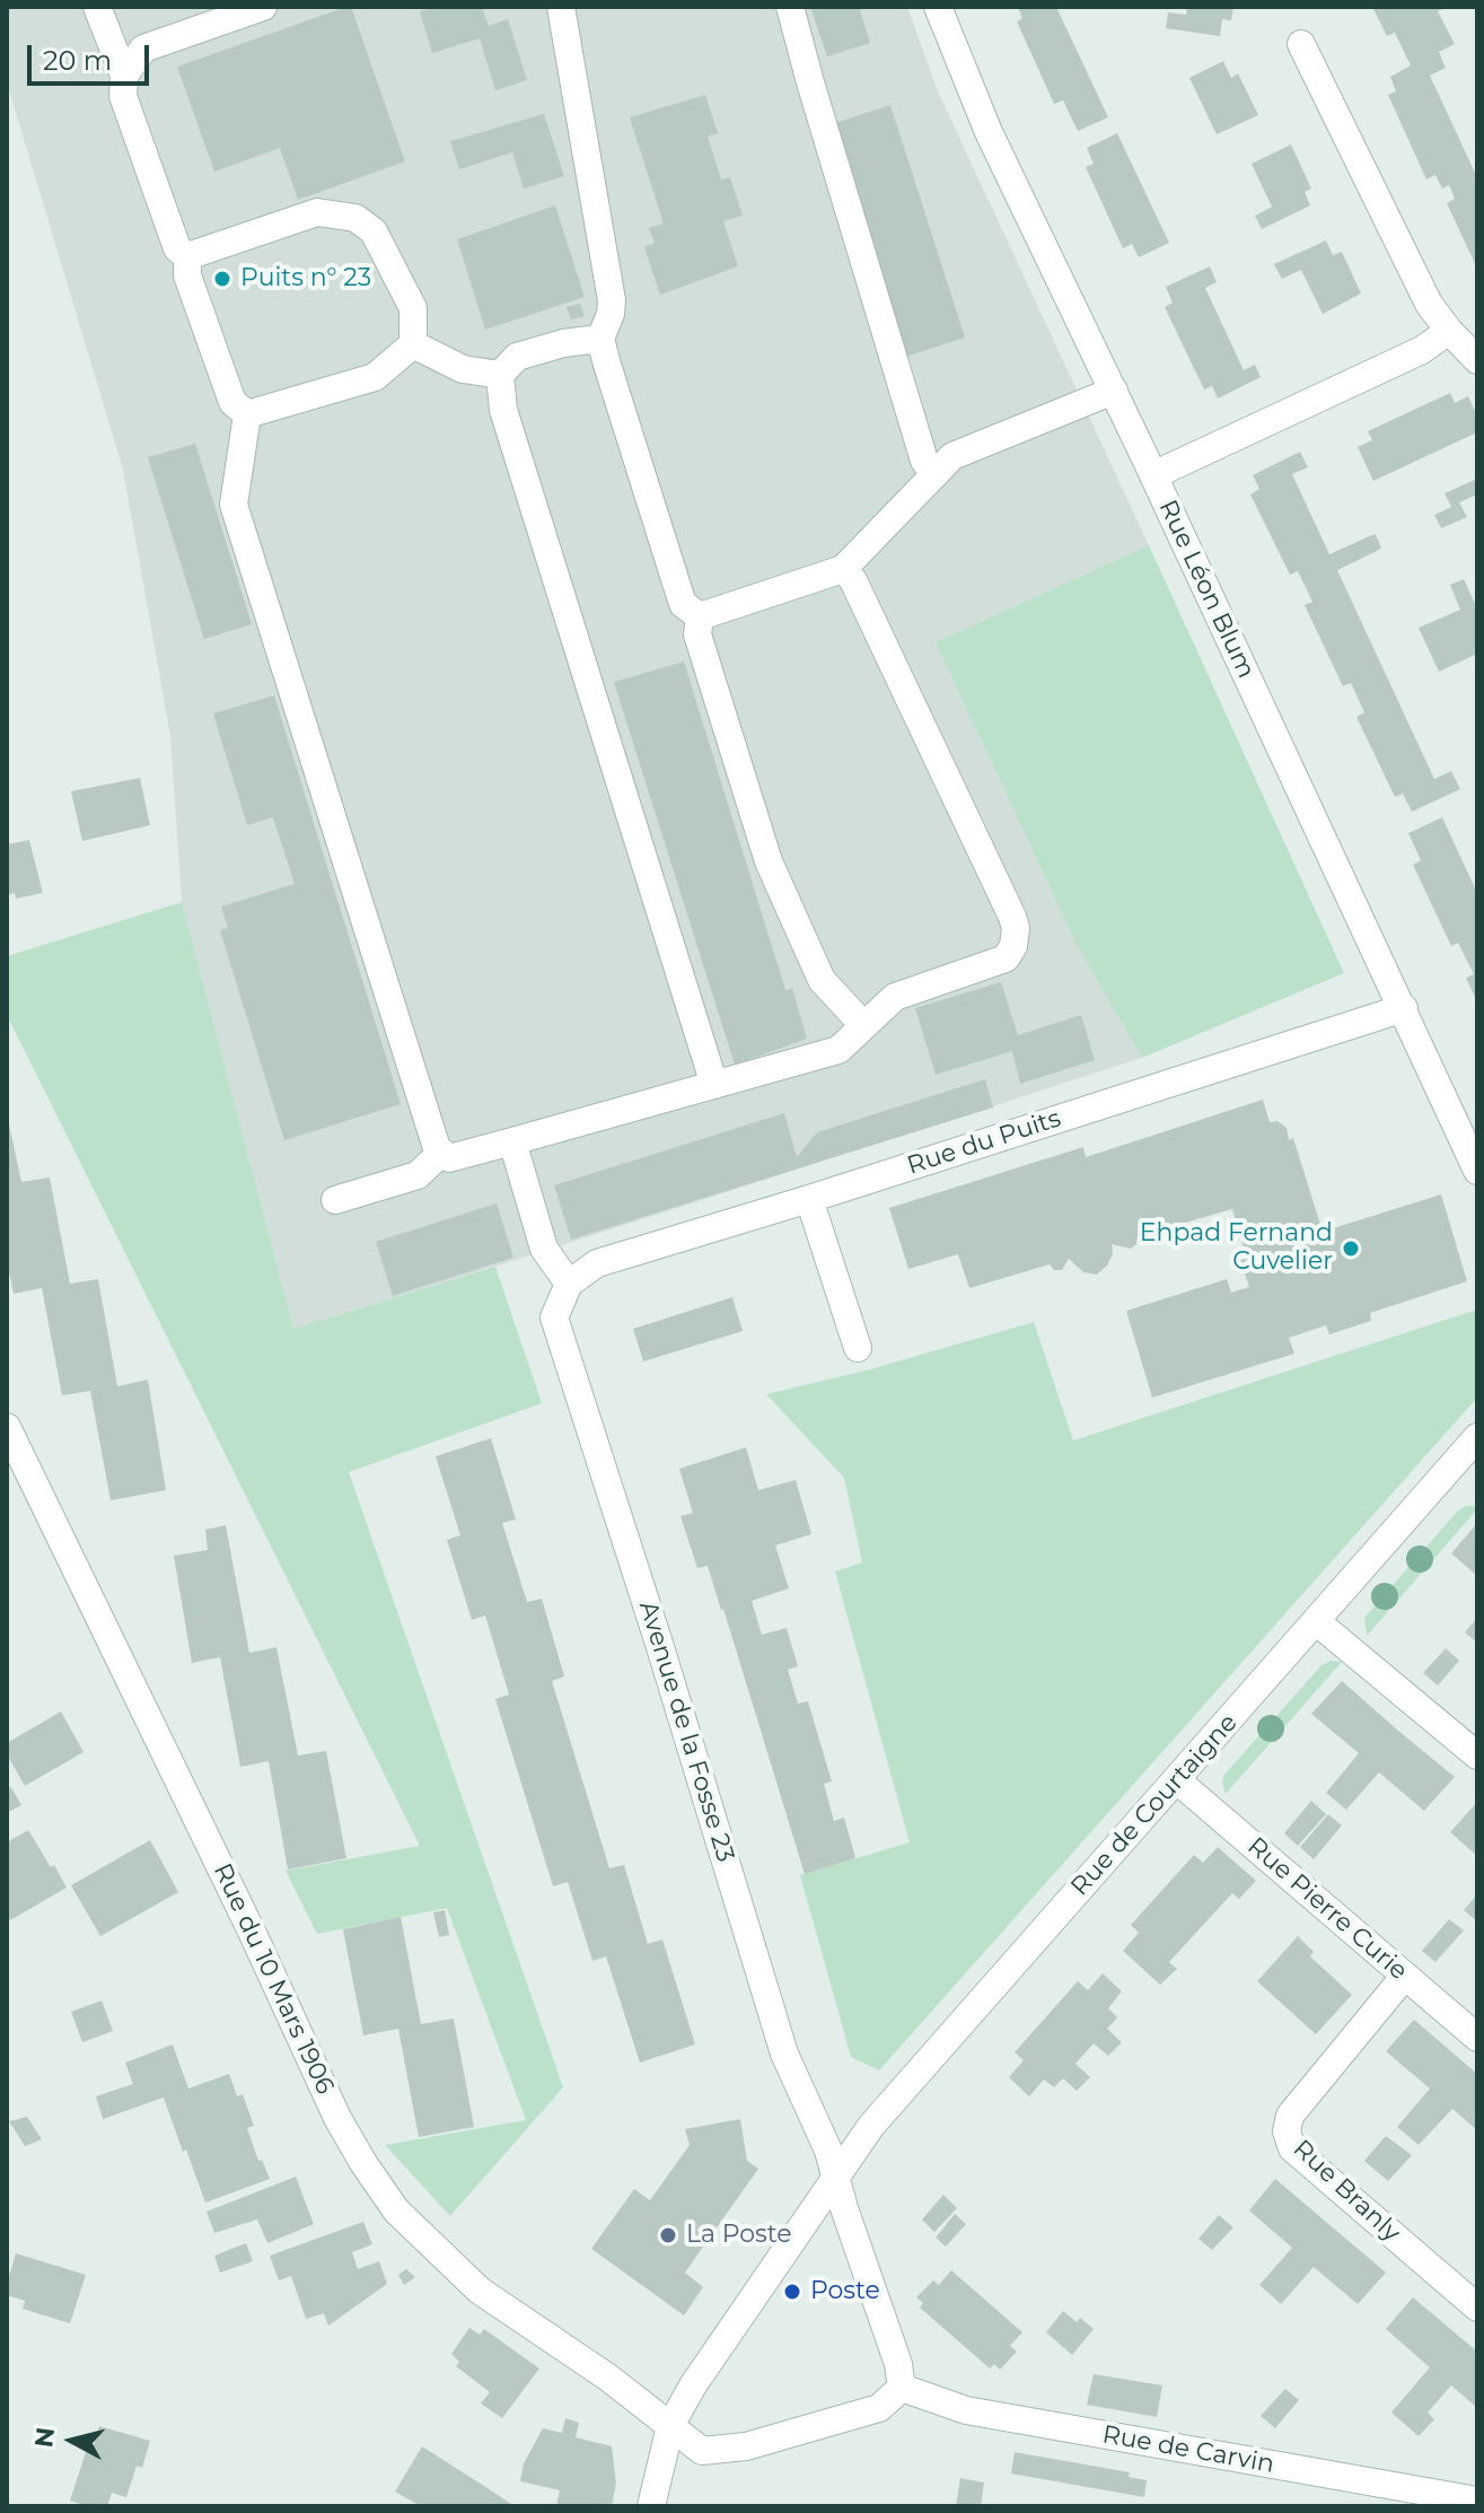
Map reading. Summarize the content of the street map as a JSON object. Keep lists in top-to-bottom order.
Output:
{
  "streets": {
    "street": [
      "Rue Léon Blum",
      "Rue du Puits",
      "Avenue de la Fosse 23",
      "Rue de Courtaigne",
      "Rue Pierre Curie",
      "Rue du 10 Mars 1906",
      "Rue Branly",
      "Rue de Carvin"
    ]
  },
  "crossings": [
    ["Rue Léon Blum", "Rue du Puits"],
    ["Rue du Puits", "Avenue de la Fosse 23"],
    ["Avenue de la Fosse 23", "Rue de Courtaigne"],
    ["Rue de Courtaigne", "Rue Pierre Curie"],
    ["Rue de Courtaigne", "Rue du 10 Mars 1906"],
    ["Rue Pierre Curie", "Rue Branly"]
  ],
  "places": [
    "Puits n° 23",
    "Ehpad Fernand Cuvelier",
    "La Poste",
    "Poste"
  ],
  "scale_bar": "20 m",
  "north": "left"
}
